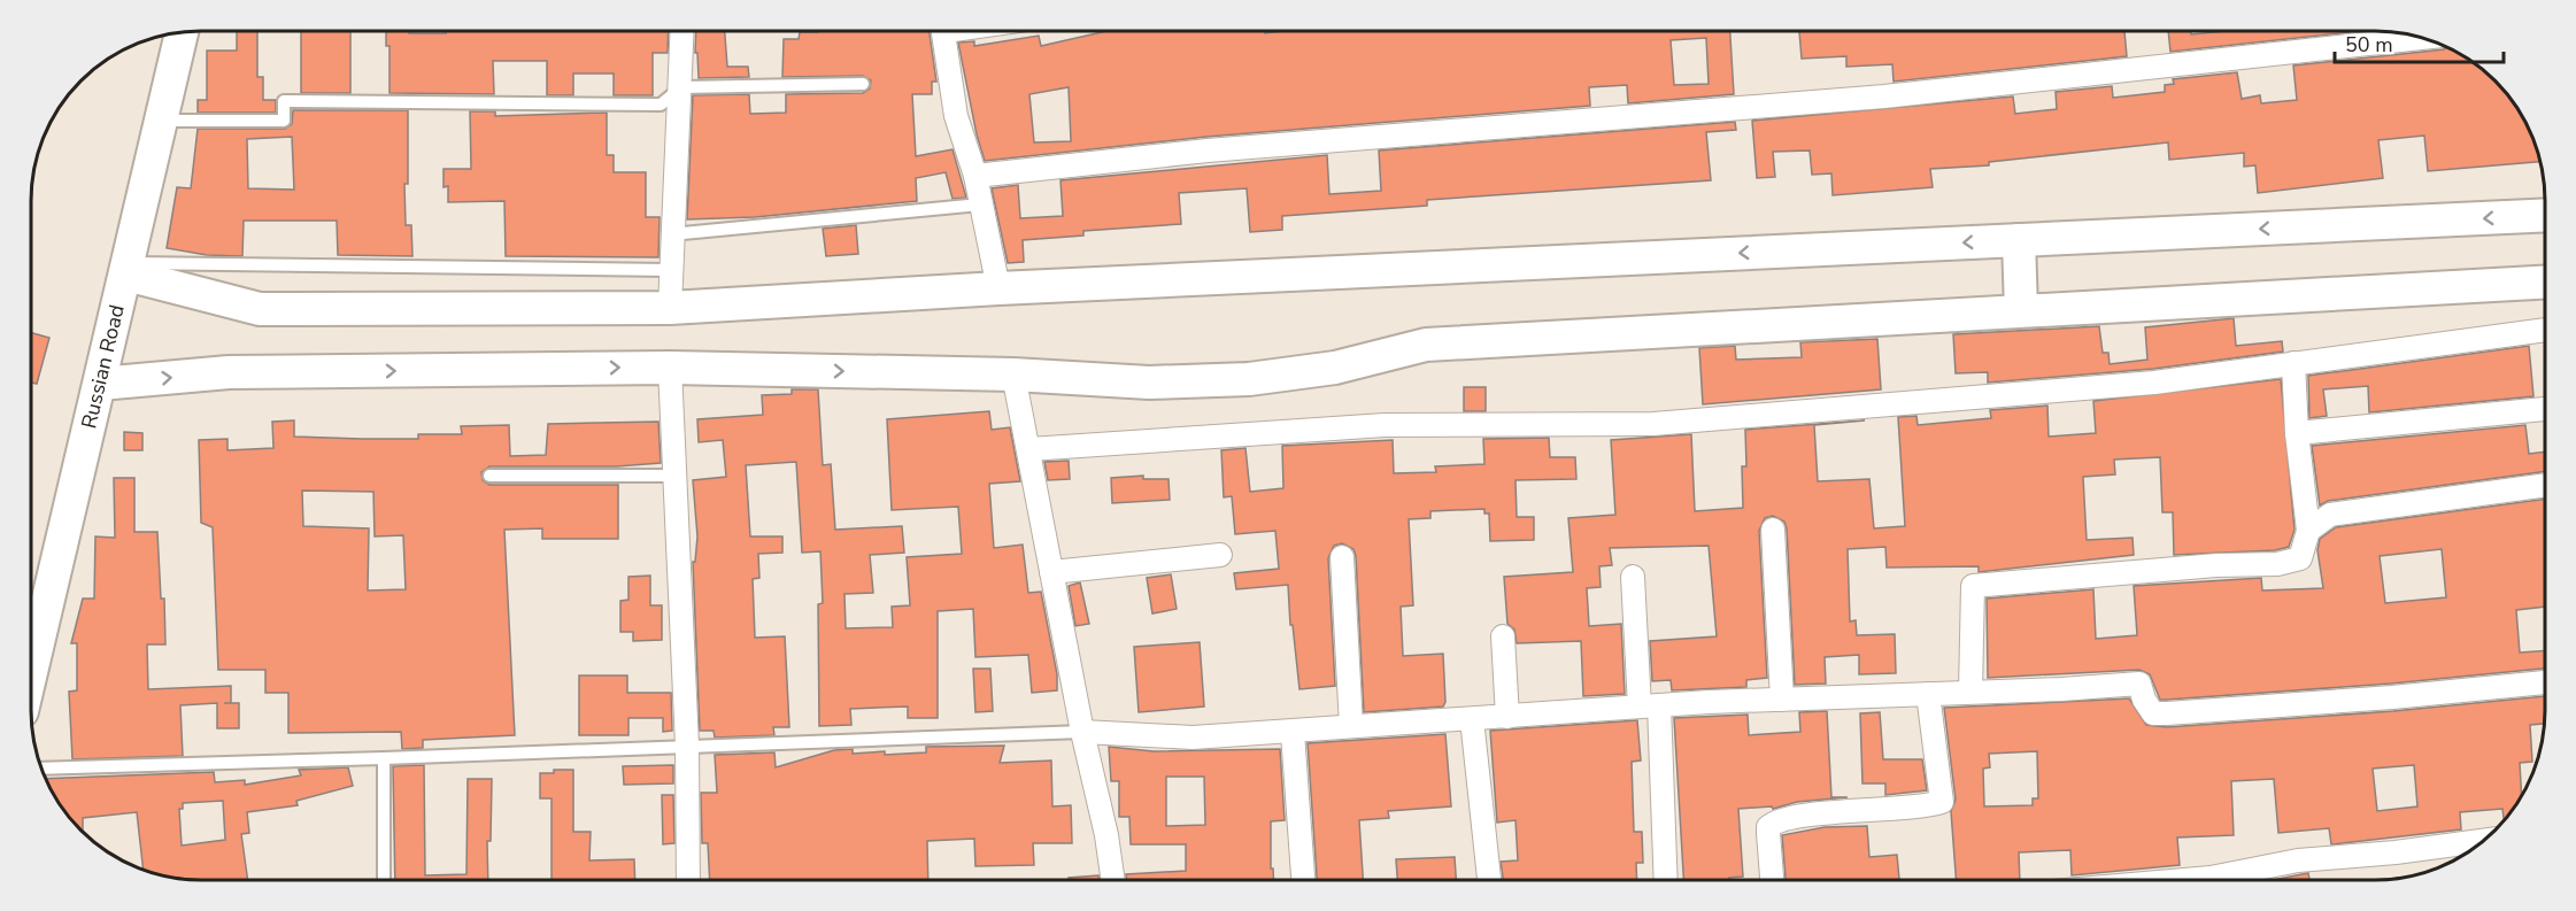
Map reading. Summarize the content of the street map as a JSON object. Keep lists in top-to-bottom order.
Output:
{
  "streets": {
    "street": ["Russian Road"]
  },
  "scale_bar": "50 m"
}
